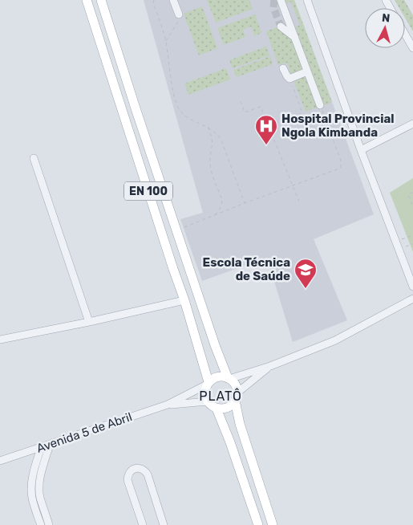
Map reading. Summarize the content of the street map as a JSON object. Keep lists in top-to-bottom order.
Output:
{
  "streets": {
    "main road": ["EN 100"],
    "street": ["Avenida 5 de Abril"]
  },
  "crossings": [
    ["EN 100", "Avenida 5 de Abril"]
  ],
  "districts": ["PLATÔ"],
  "places": {
    "hospital": ["Hospital Provincial Ngola Kimbanda"],
    "school or university": ["Escola Técnica de Saúde"]
  },
  "north": "top"
}
